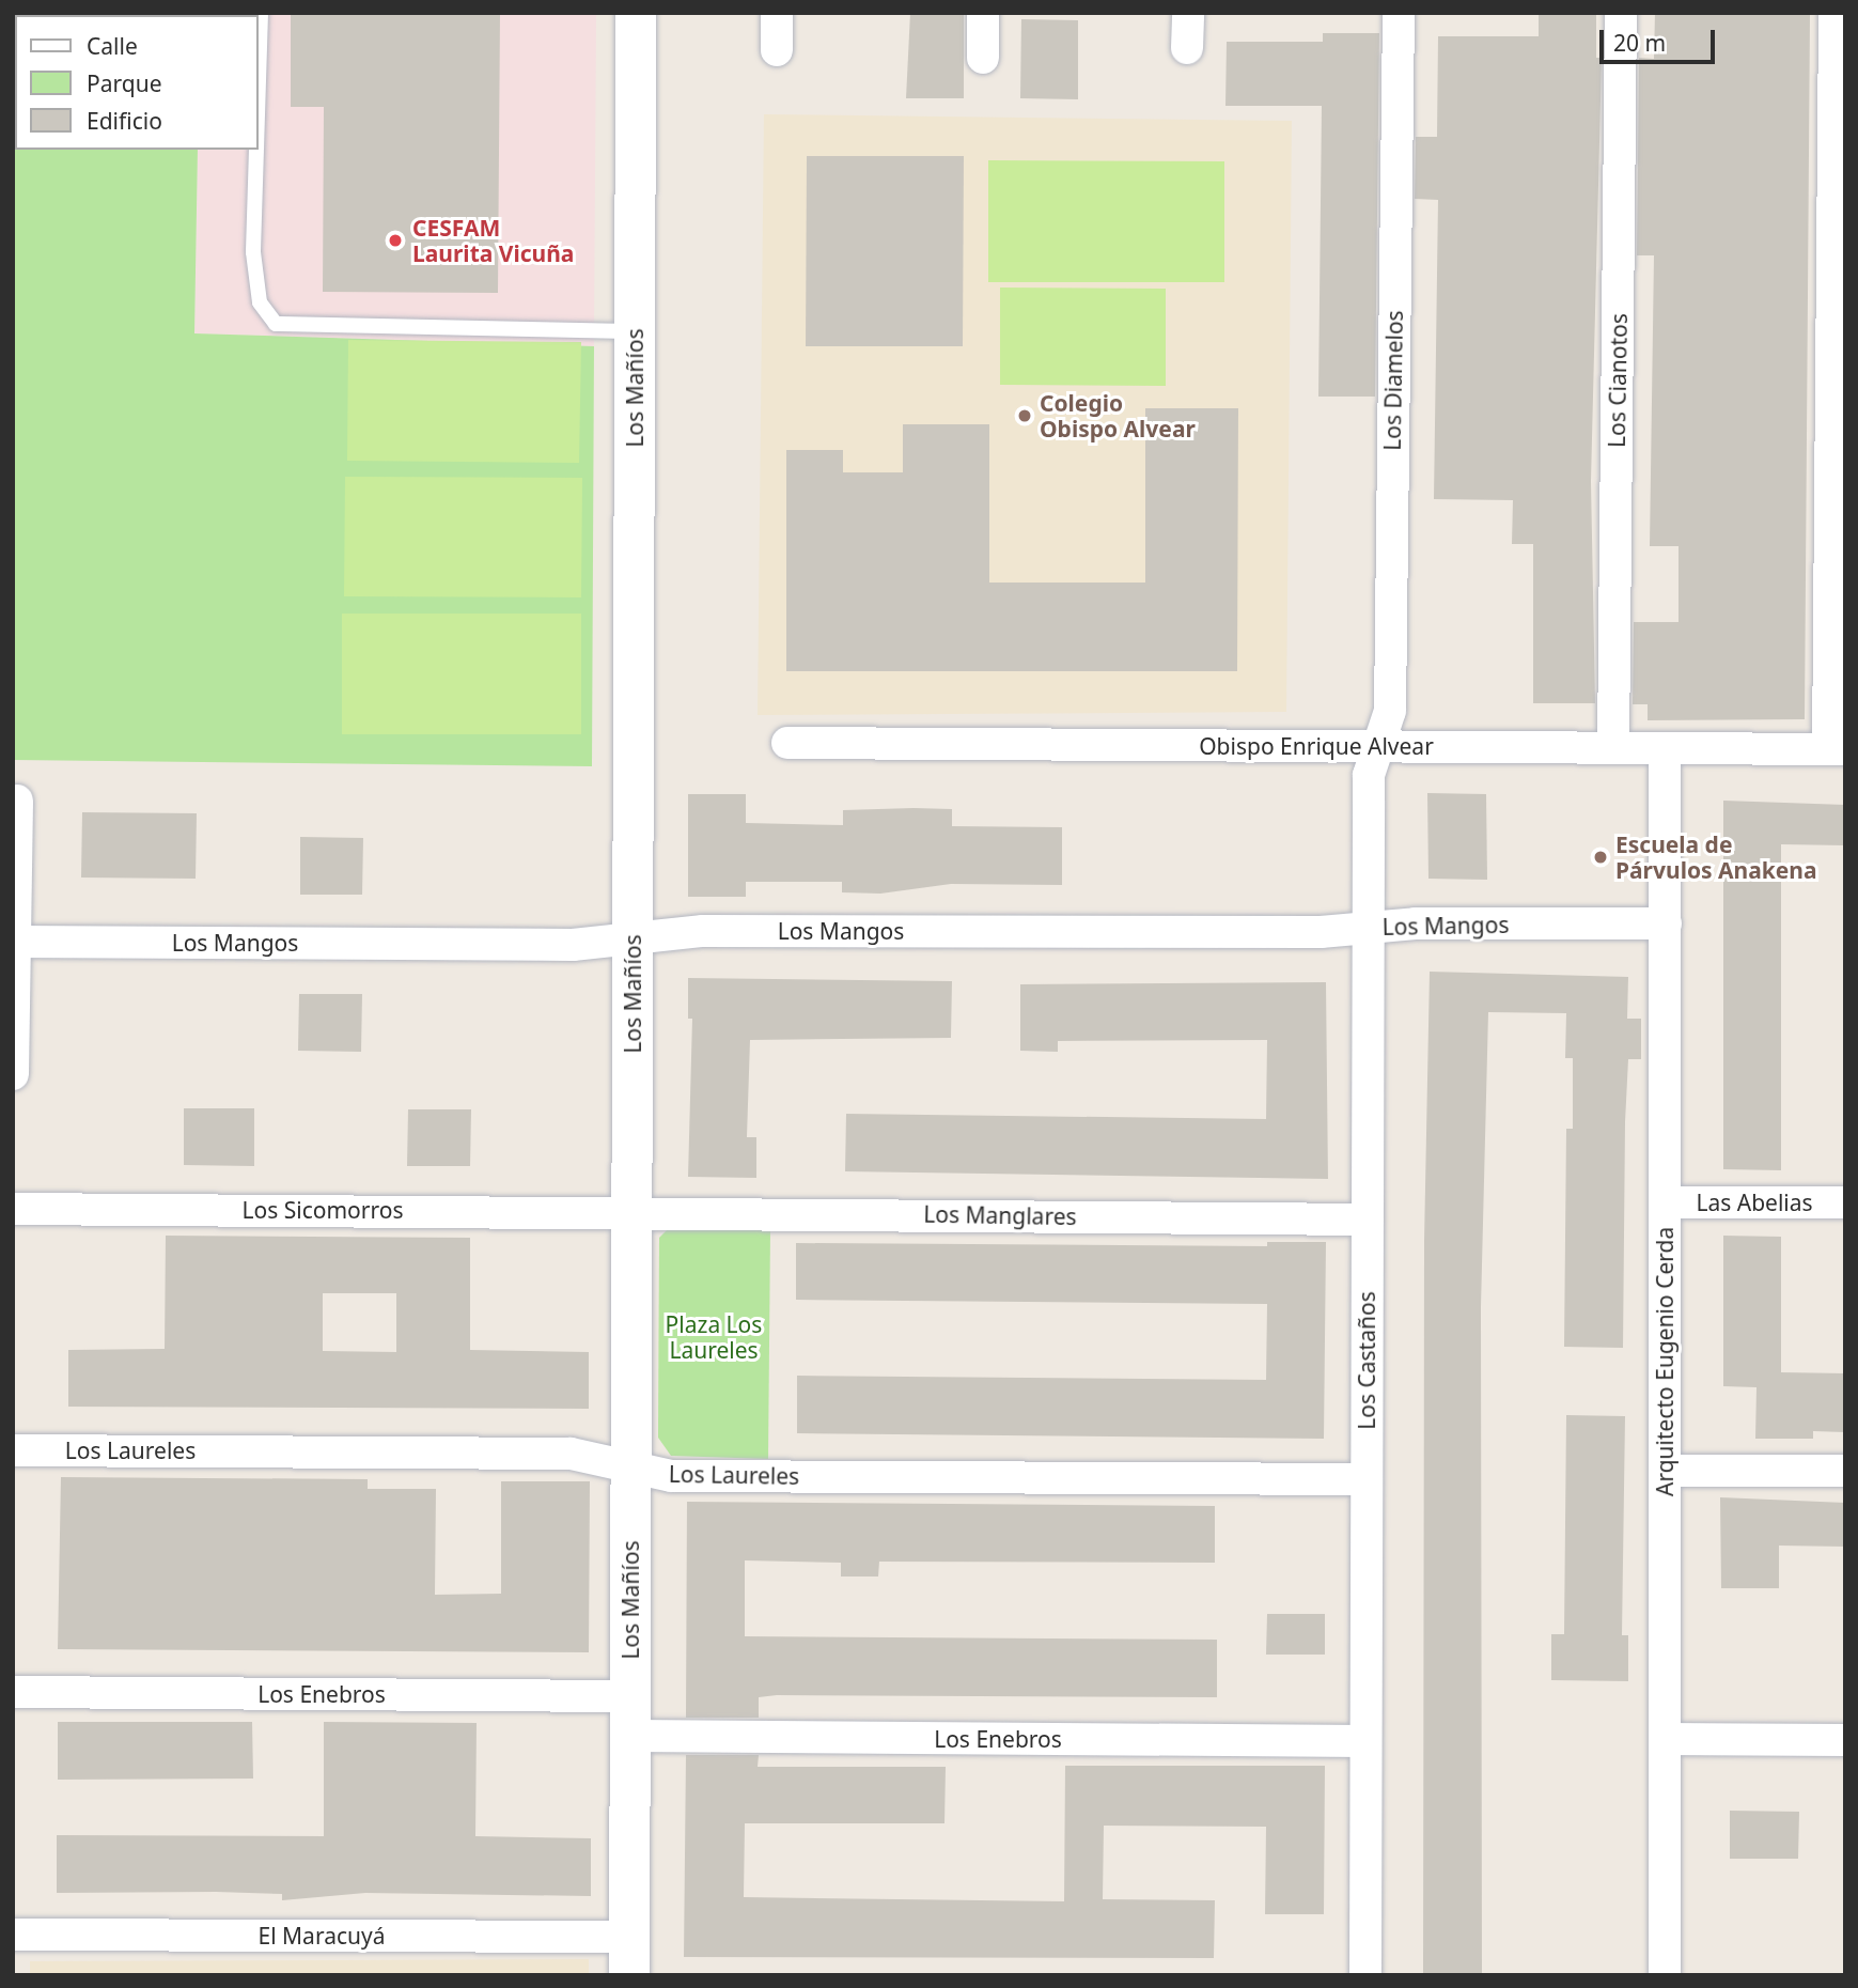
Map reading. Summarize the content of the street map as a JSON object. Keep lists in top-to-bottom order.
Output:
{
  "streets": {
    "street": [
      "Los Diamelos",
      "Los Cianotos",
      "Los Mañíos",
      "Obispo Enrique Alvear",
      "Los Mangos",
      "Las Abelias",
      "Los Sicomorros",
      "Los Manglares",
      "Los Castaños",
      "Arquitecto Eugenio Cerda",
      "Los Laureles",
      "Los Enebros",
      "El Maracuyá"
    ]
  },
  "crossings": [
    ["Los Diamelos", "Obispo Enrique Alvear"],
    ["Los Diamelos", "Los Castaños"],
    ["Los Cianotos", "Obispo Enrique Alvear"],
    ["Los Mañíos", "Los Mangos"],
    ["Los Mañíos", "Los Sicomorros"],
    ["Los Mañíos", "Los Manglares"],
    ["Los Mañíos", "Los Laureles"],
    ["Los Mañíos", "Los Enebros"],
    ["Los Mañíos", "El Maracuyá"],
    ["Obispo Enrique Alvear", "Los Castaños"],
    ["Obispo Enrique Alvear", "Arquitecto Eugenio Cerda"],
    ["Los Mangos", "Los Castaños"],
    ["Los Mangos", "Arquitecto Eugenio Cerda"],
    ["Las Abelias", "Arquitecto Eugenio Cerda"],
    ["Los Sicomorros", "Los Manglares"],
    ["Los Manglares", "Los Castaños"],
    ["Los Castaños", "Los Laureles"],
    ["Los Castaños", "Los Enebros"]
  ],
  "parks": ["Plaza Los Laureles"],
  "places": ["CESFAM Laurita Vicuña", "Colegio Obispo Alvear", "Escuela de Párvulos Anakena"],
  "legend": ["Calle", "Parque", "Edificio"],
  "scale_bar": "20 m"
}
